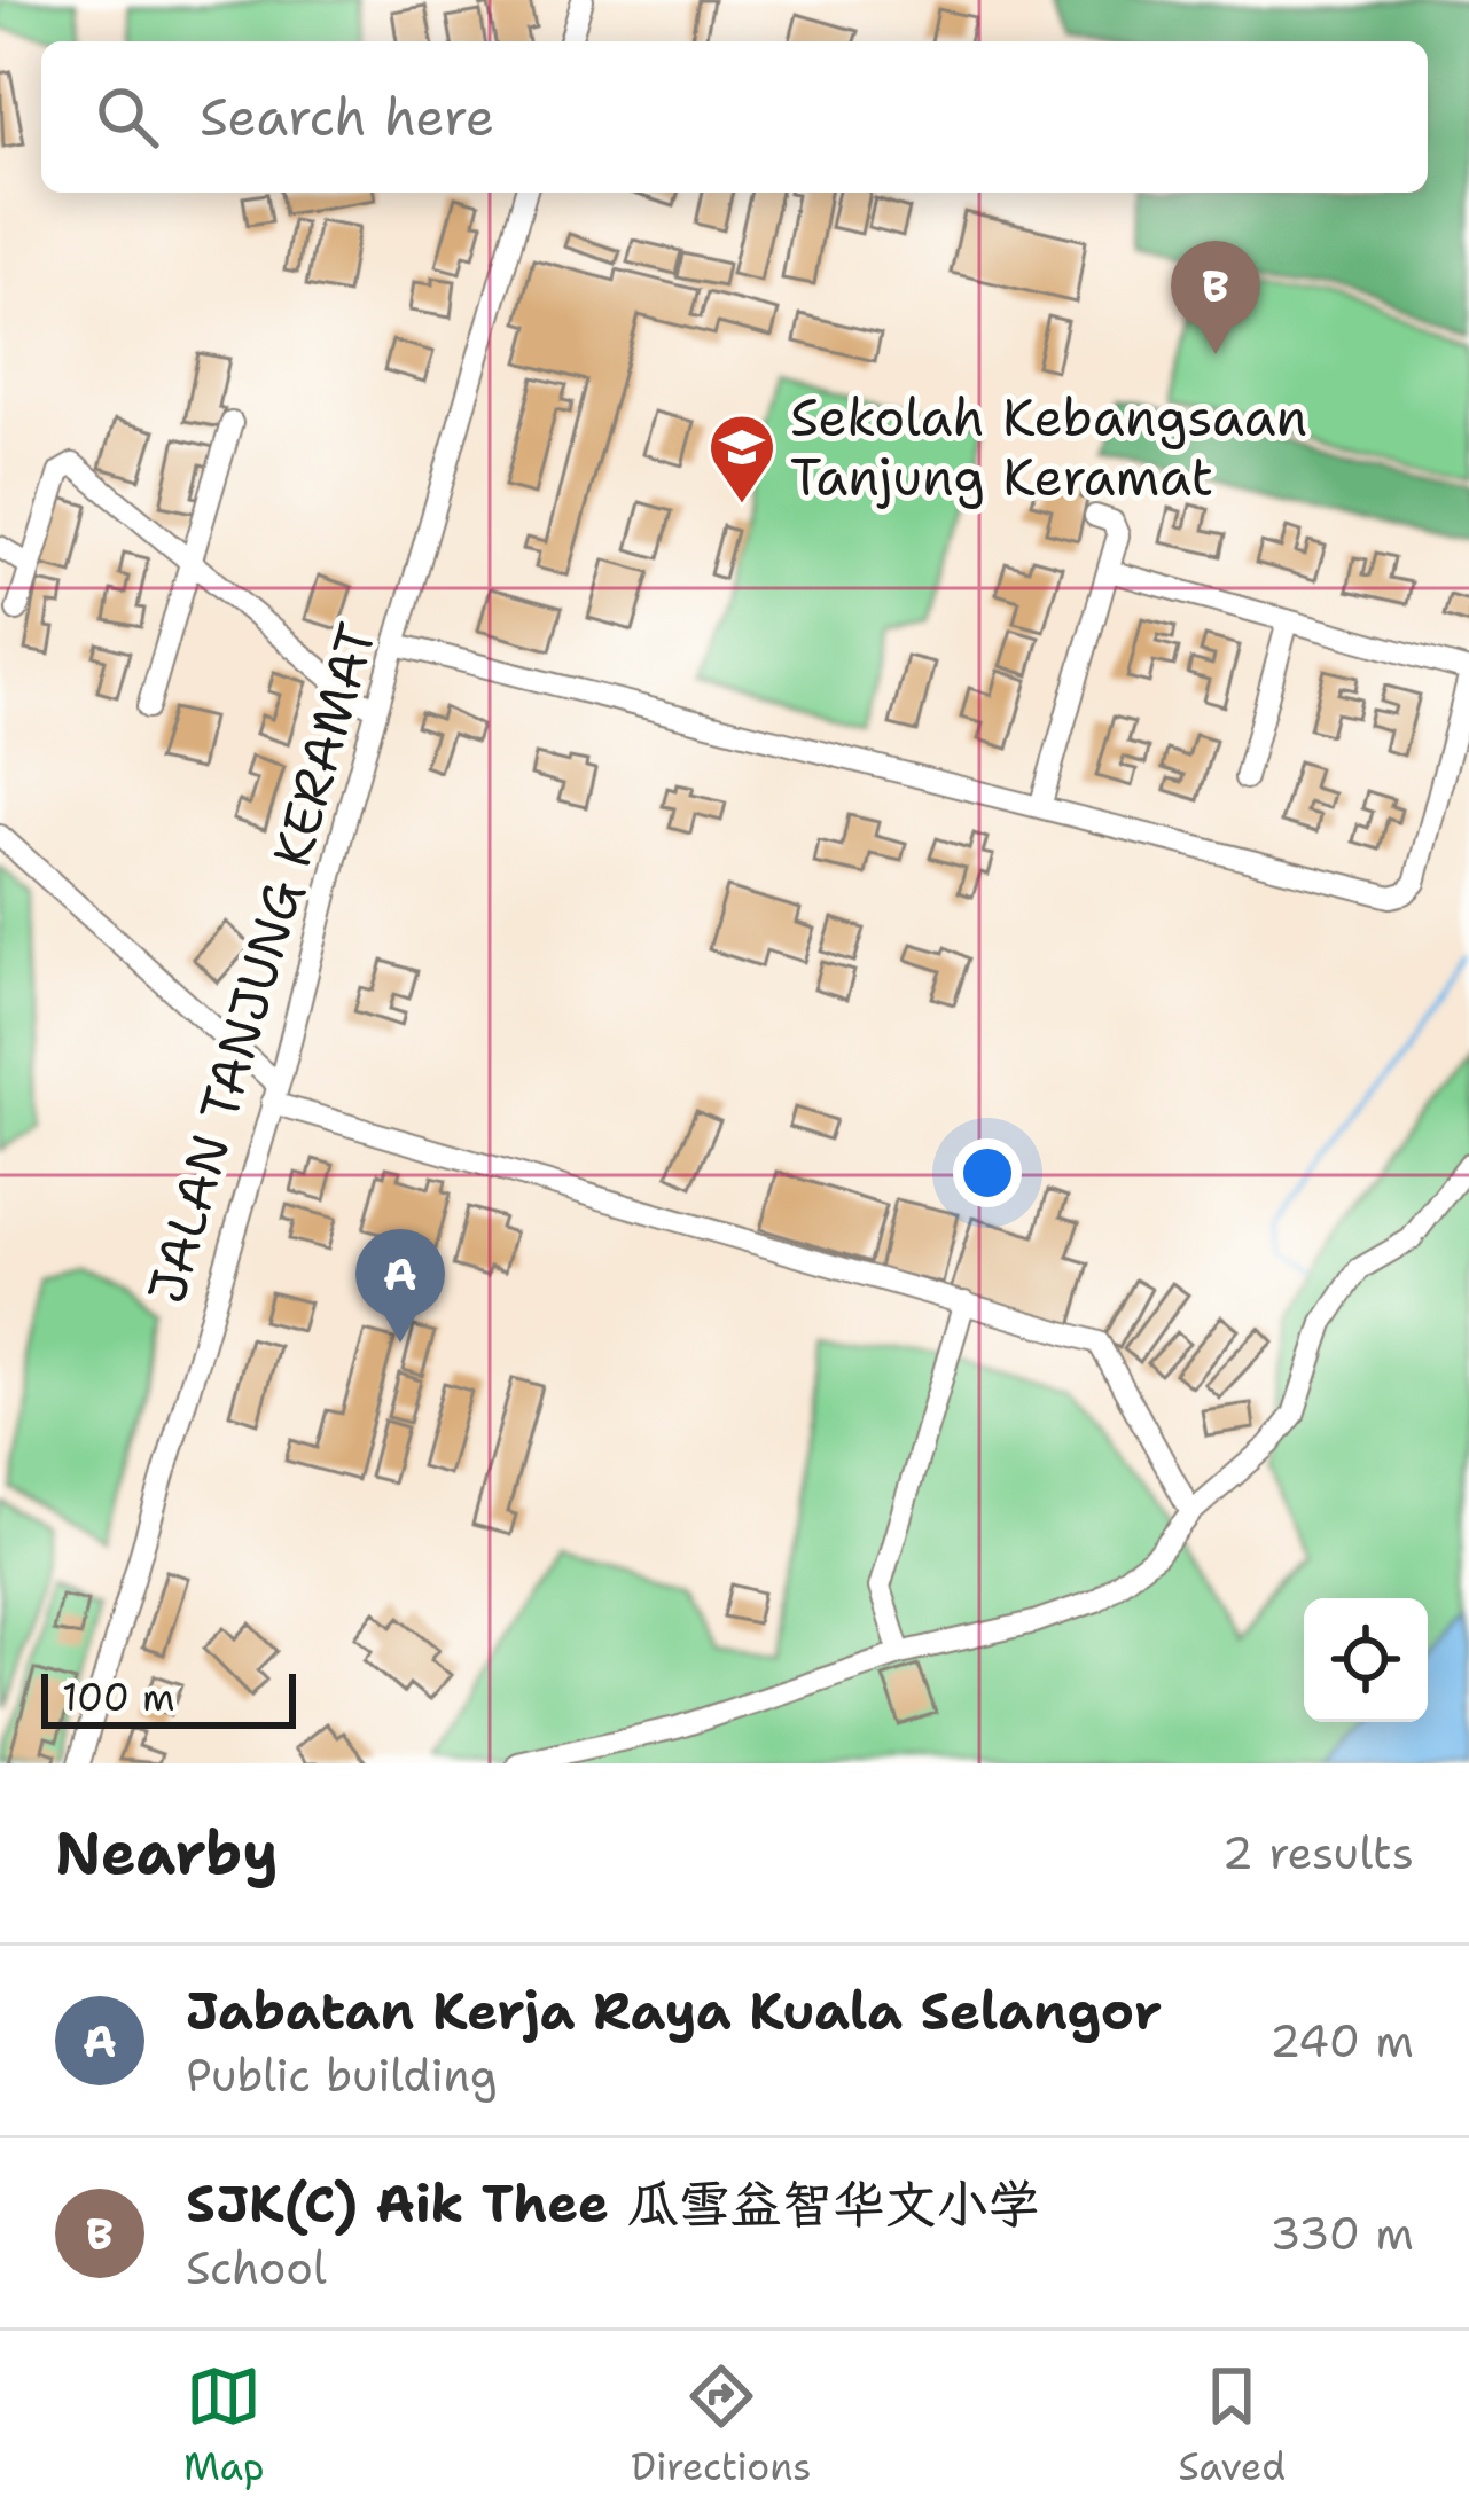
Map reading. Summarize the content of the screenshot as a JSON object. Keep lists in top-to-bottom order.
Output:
{
  "streets": {
    "street": ["JALAN TANJUNG KERAMAT"]
  },
  "places": {
    "school or university": ["Sekolah Kebangsaan Tanjung Keramat"]
  },
  "scale_bar": "100 m",
  "page": {
    "search": "Search here",
    "pins": ["B", "A"],
    "scale": "100 m",
    "heading": ["Nearby", "2 results"],
    "list": [
      {
        "mark": "A",
        "name": "Jabatan Kerja Raya Kuala Selangor",
        "note": "Public building",
        "value": "240 m"
      },
      {
        "mark": "B",
        "name": "SJK(C) Aik Thee 瓜雪益智华文小学",
        "note": "School",
        "value": "330 m"
      }
    ],
    "nav": ["Map", "Directions", "Saved"]
  }
}
